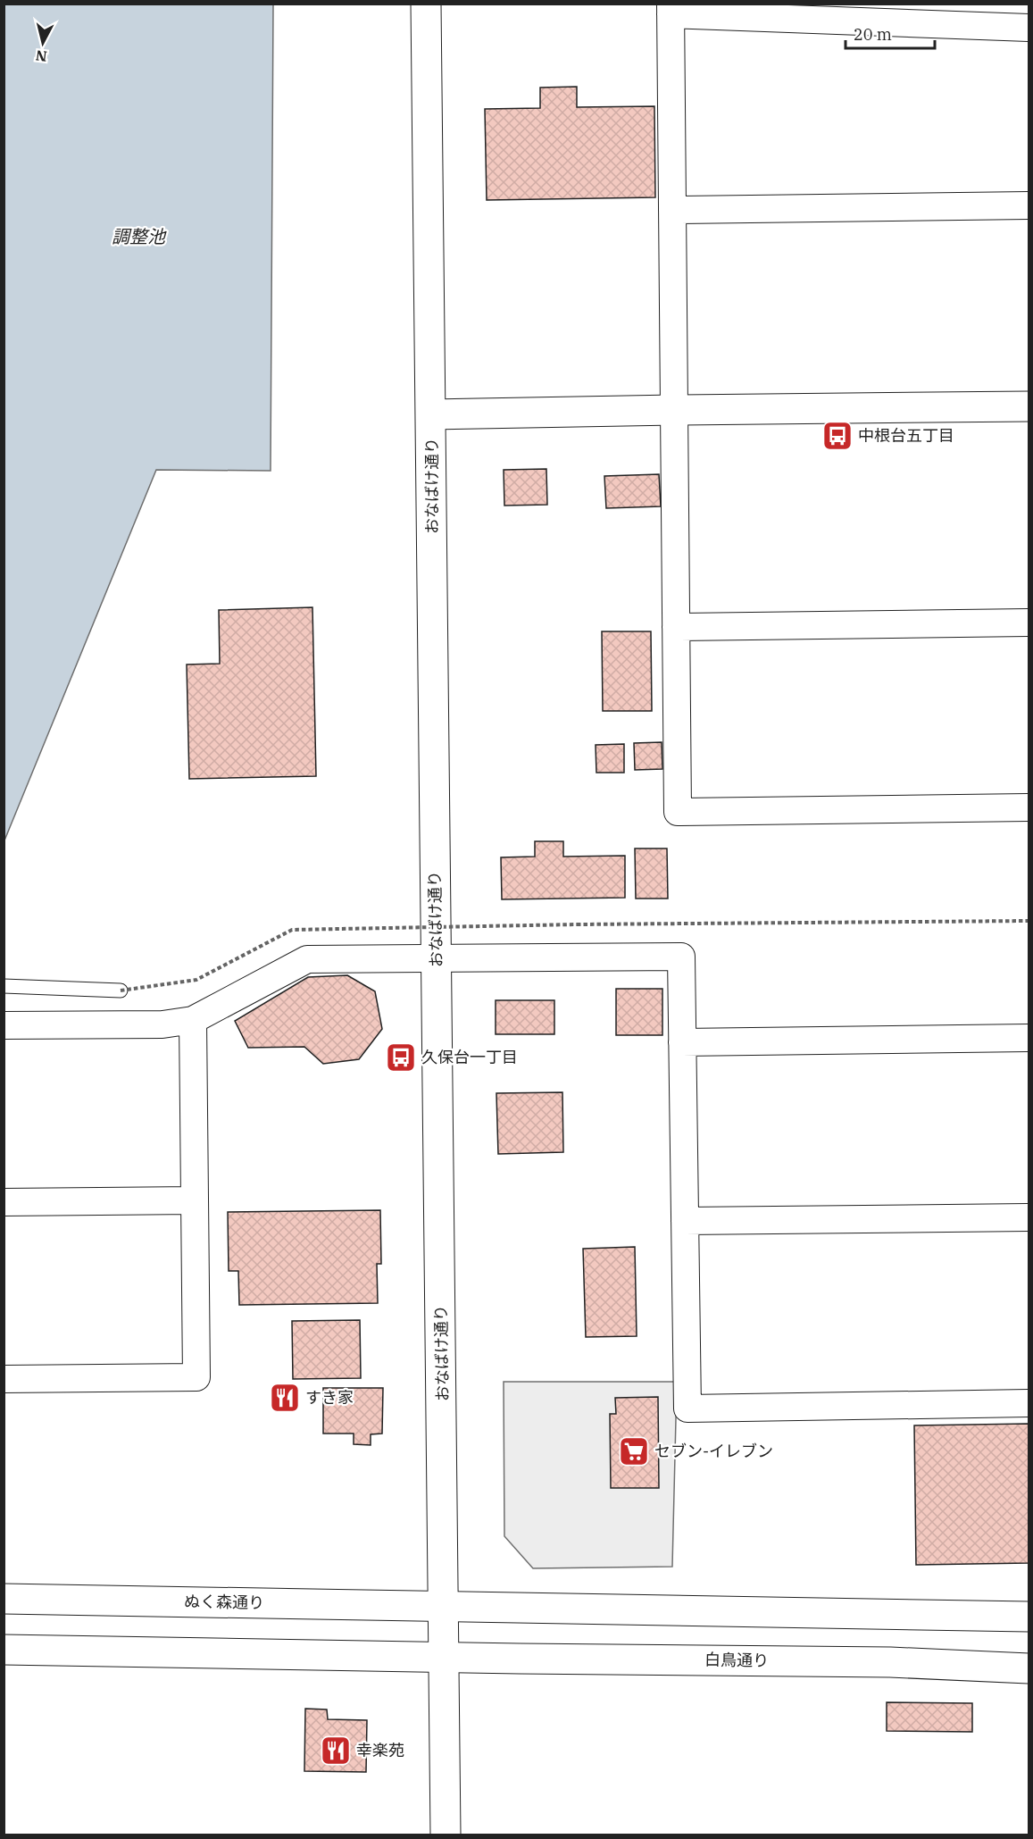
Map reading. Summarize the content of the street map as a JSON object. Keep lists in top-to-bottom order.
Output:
{
  "streets": {
    "main road": ["おなばけ通り", "ぬく森通り", "白鳥通り"]
  },
  "crossings": [
    ["おなばけ通り", "ぬく森通り"],
    ["おなばけ通り", "白鳥通り"]
  ],
  "water": ["調整池"],
  "places": {
    "bus stop": ["中根台五丁目", "久保台一丁目"],
    "restaurant": ["すき家", "幸楽苑"],
    "supermarket": ["セブン-イレブン"]
  },
  "scale_bar": "20 m",
  "north": "bottom"
}
